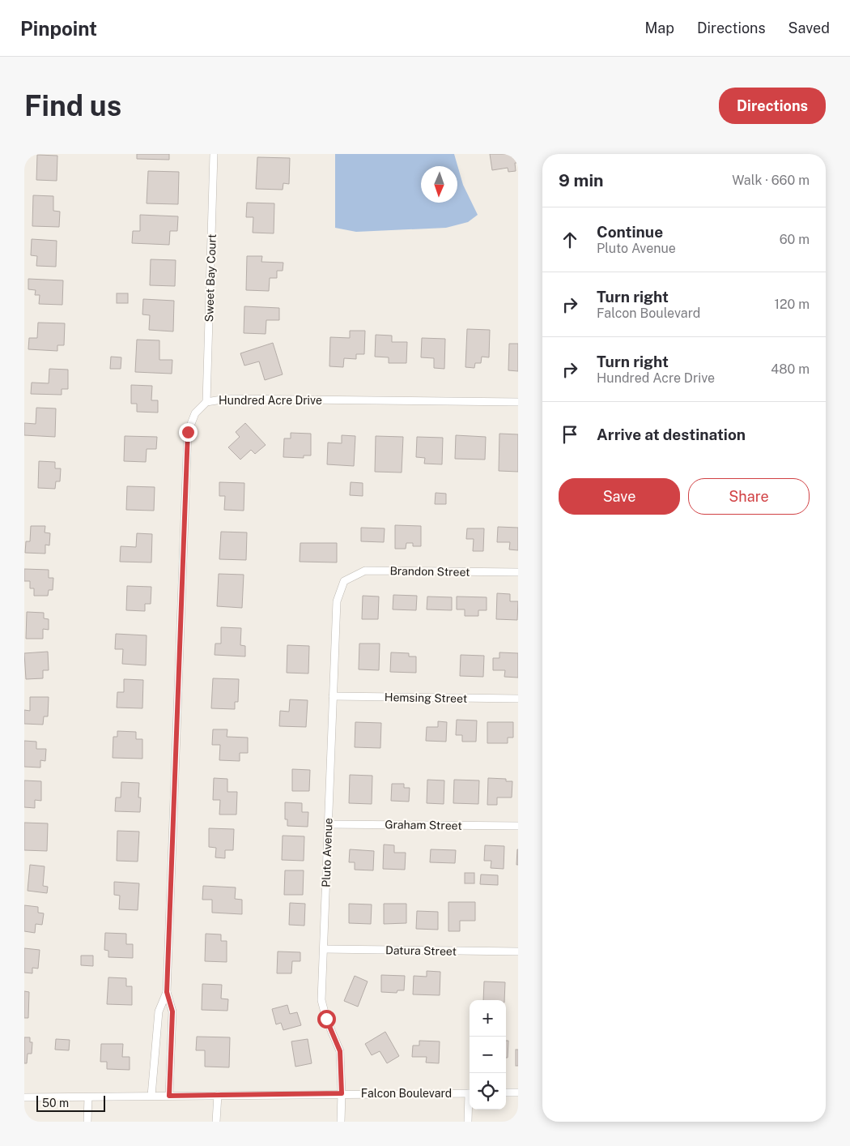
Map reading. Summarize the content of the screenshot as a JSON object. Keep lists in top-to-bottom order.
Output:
{
  "streets": {
    "street": [
      "Sweet Bay Court",
      "Hundred Acre Drive",
      "Brandon Street",
      "Hemsing Street",
      "Graham Street",
      "Pluto Avenue",
      "Datura Street",
      "Falcon Boulevard"
    ]
  },
  "crossings": [
    ["Sweet Bay Court", "Hundred Acre Drive"],
    ["Hundred Acre Drive", "Falcon Boulevard"],
    ["Brandon Street", "Pluto Avenue"],
    ["Hemsing Street", "Pluto Avenue"],
    ["Graham Street", "Pluto Avenue"],
    ["Pluto Avenue", "Datura Street"],
    ["Pluto Avenue", "Falcon Boulevard"]
  ],
  "scale_bar": "50 m",
  "north": "bottom",
  "page": {
    "header": "Pinpoint",
    "nav": ["Map", "Directions", "Saved"],
    "buttons": [
      "Directions",
      ["Save", "Share"]
    ],
    "title": "Find us",
    "heading": ["9 min", "Walk · 660 m"],
    "list": [
      ["Continue", "Pluto Avenue", "60 m"],
      ["Turn right", "Falcon Boulevard", "120 m"],
      ["Turn right", "Hundred Acre Drive", "480 m"],
      "Arrive at destination"
    ],
    "map_buttons": ["+", "−"],
    "scale": "50 m"
  }
}
